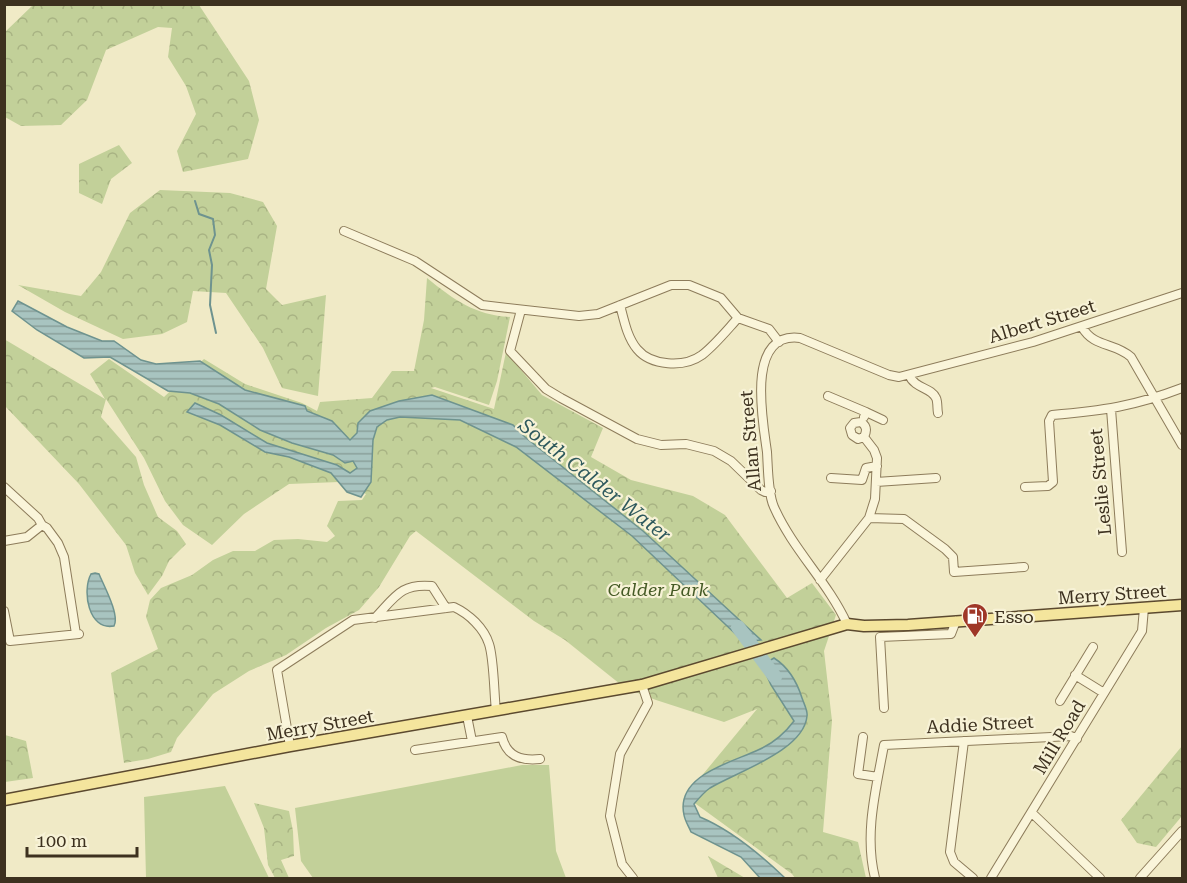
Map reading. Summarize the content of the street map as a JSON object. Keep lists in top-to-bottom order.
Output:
{
  "streets": {
    "main road": ["Merry Street"],
    "street": [
      "Albert Street",
      "Allan Street",
      "Leslie Street",
      "Addie Street",
      "Mill Road"
    ]
  },
  "crossings": [
    ["Allan Street", "Merry Street"],
    ["Merry Street", "Mill Road"],
    ["Addie Street", "Mill Road"]
  ],
  "water": ["South Calder Water"],
  "parks": ["Calder Park"],
  "places": {
    "fuel station": ["Esso"]
  },
  "scale_bar": "100 m"
}
